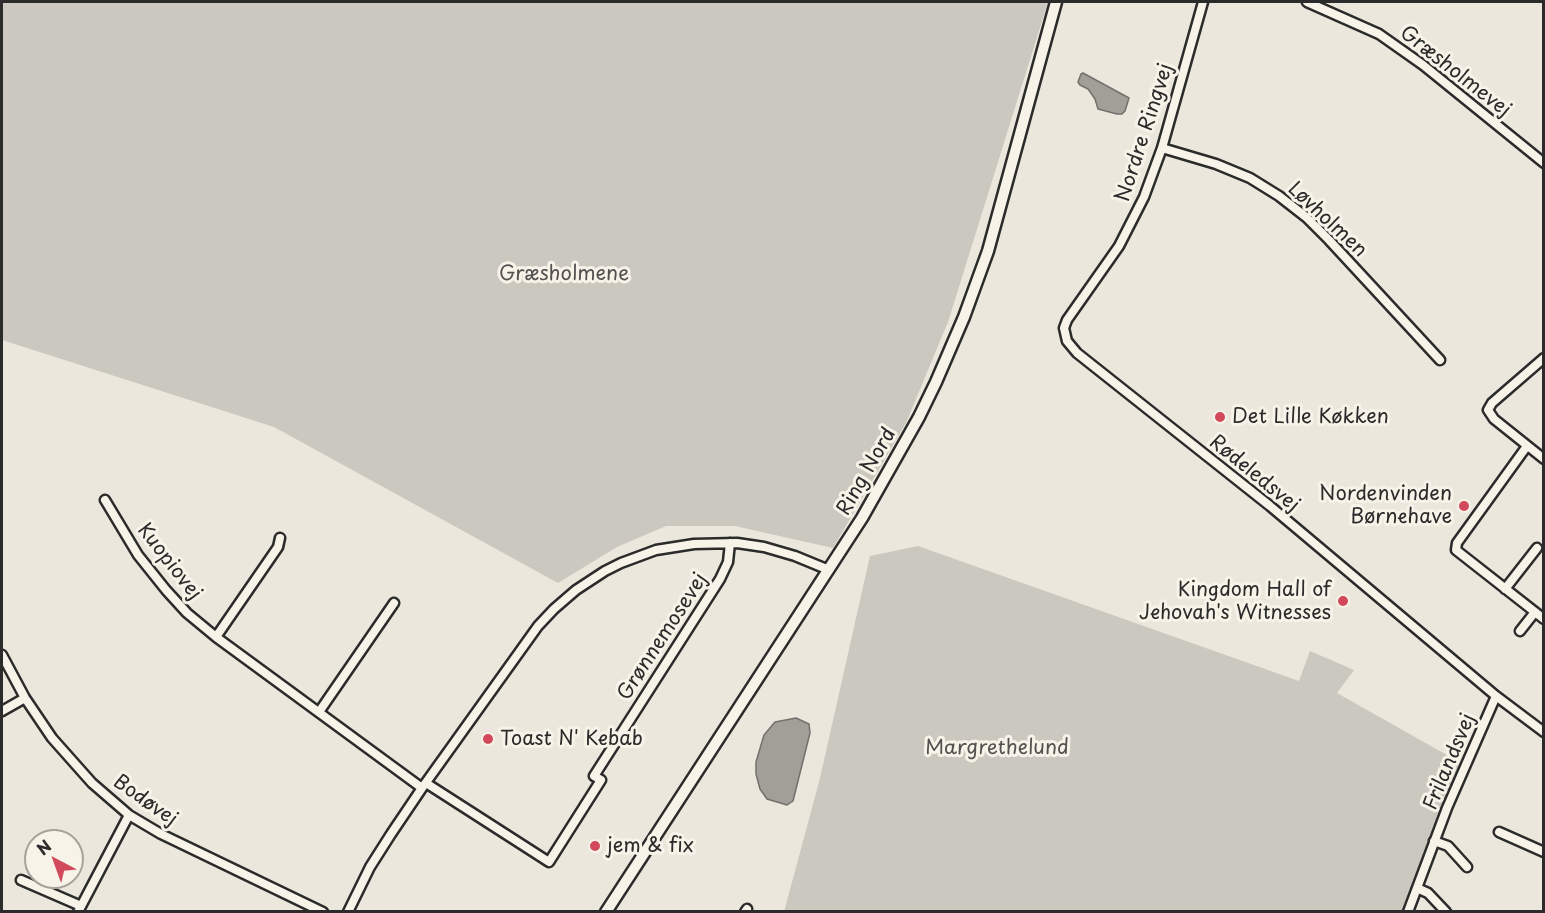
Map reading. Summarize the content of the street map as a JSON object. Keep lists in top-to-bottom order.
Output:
{
  "streets": {
    "main road": ["Ring Nord"],
    "street": [
      "Græsholmevej",
      "Nordre Ringvej",
      "Løvholmen",
      "Rødeledsvej",
      "Kuopiovej",
      "Grønnemosevej",
      "Frilandsvej",
      "Bodøvej"
    ]
  },
  "crossings": [
    ["Nordre Ringvej", "Løvholmen"],
    ["Nordre Ringvej", "Rødeledsvej"],
    ["Ring Nord", "Grønnemosevej"],
    ["Rødeledsvej", "Frilandsvej"],
    ["Kuopiovej", "Grønnemosevej"]
  ],
  "parks": ["Græsholmene", "Margrethelund"],
  "places": [
    "Det Lille Køkken",
    "Nordenvinden Børnehave",
    "Kingdom Hall of Jehovah's Witnesses",
    "Toast N' Kebab",
    "jem & fix"
  ],
  "north": "top left"
}
